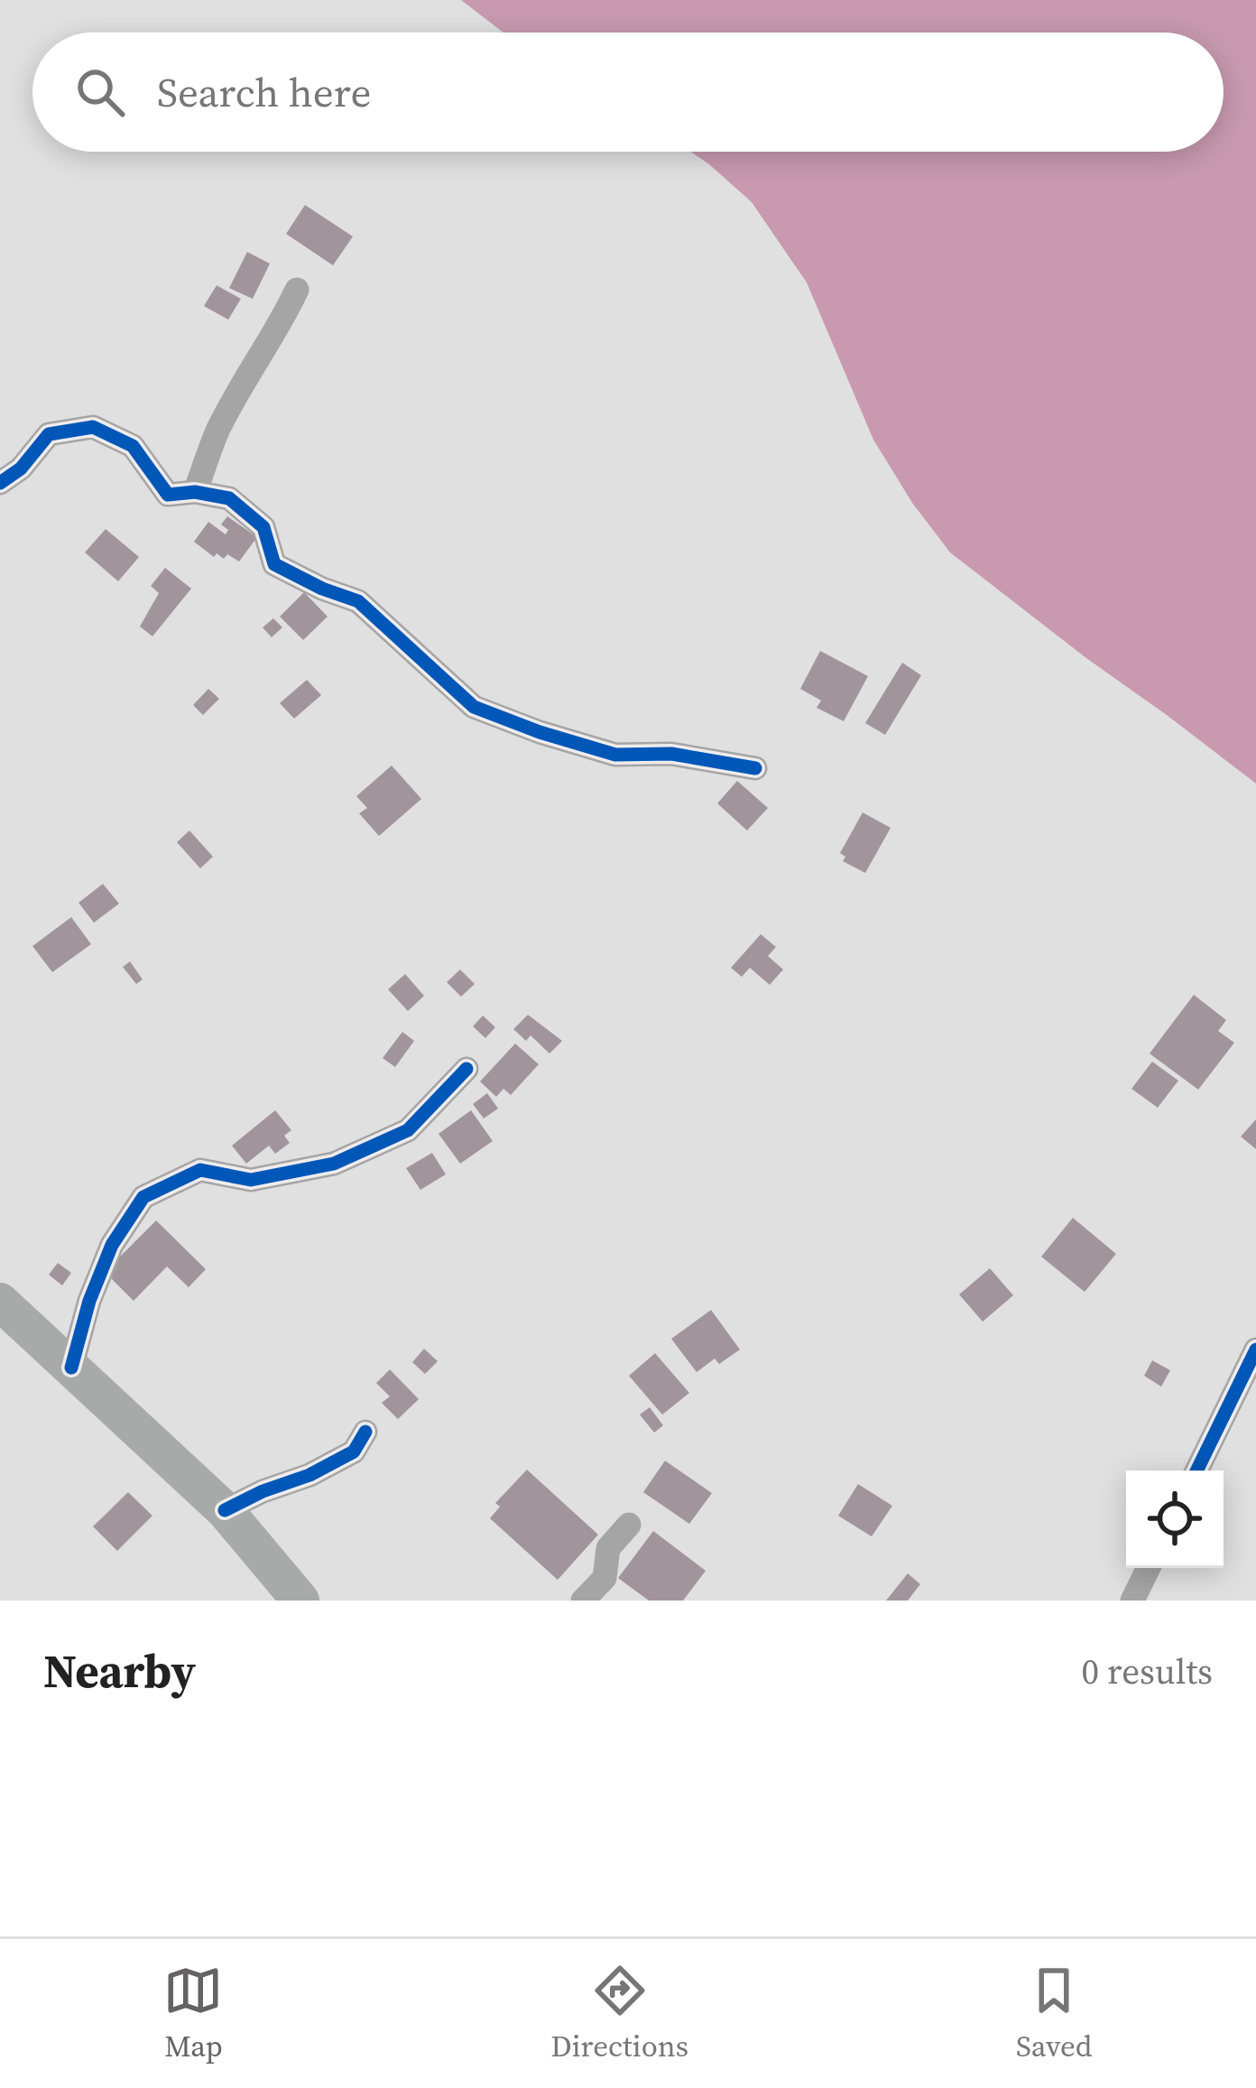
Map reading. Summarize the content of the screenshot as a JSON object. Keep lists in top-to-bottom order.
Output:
{
  "page": {
    "search": "Search here",
    "heading": ["Nearby", "0 results"],
    "nav": ["Map", "Directions", "Saved"]
  }
}
